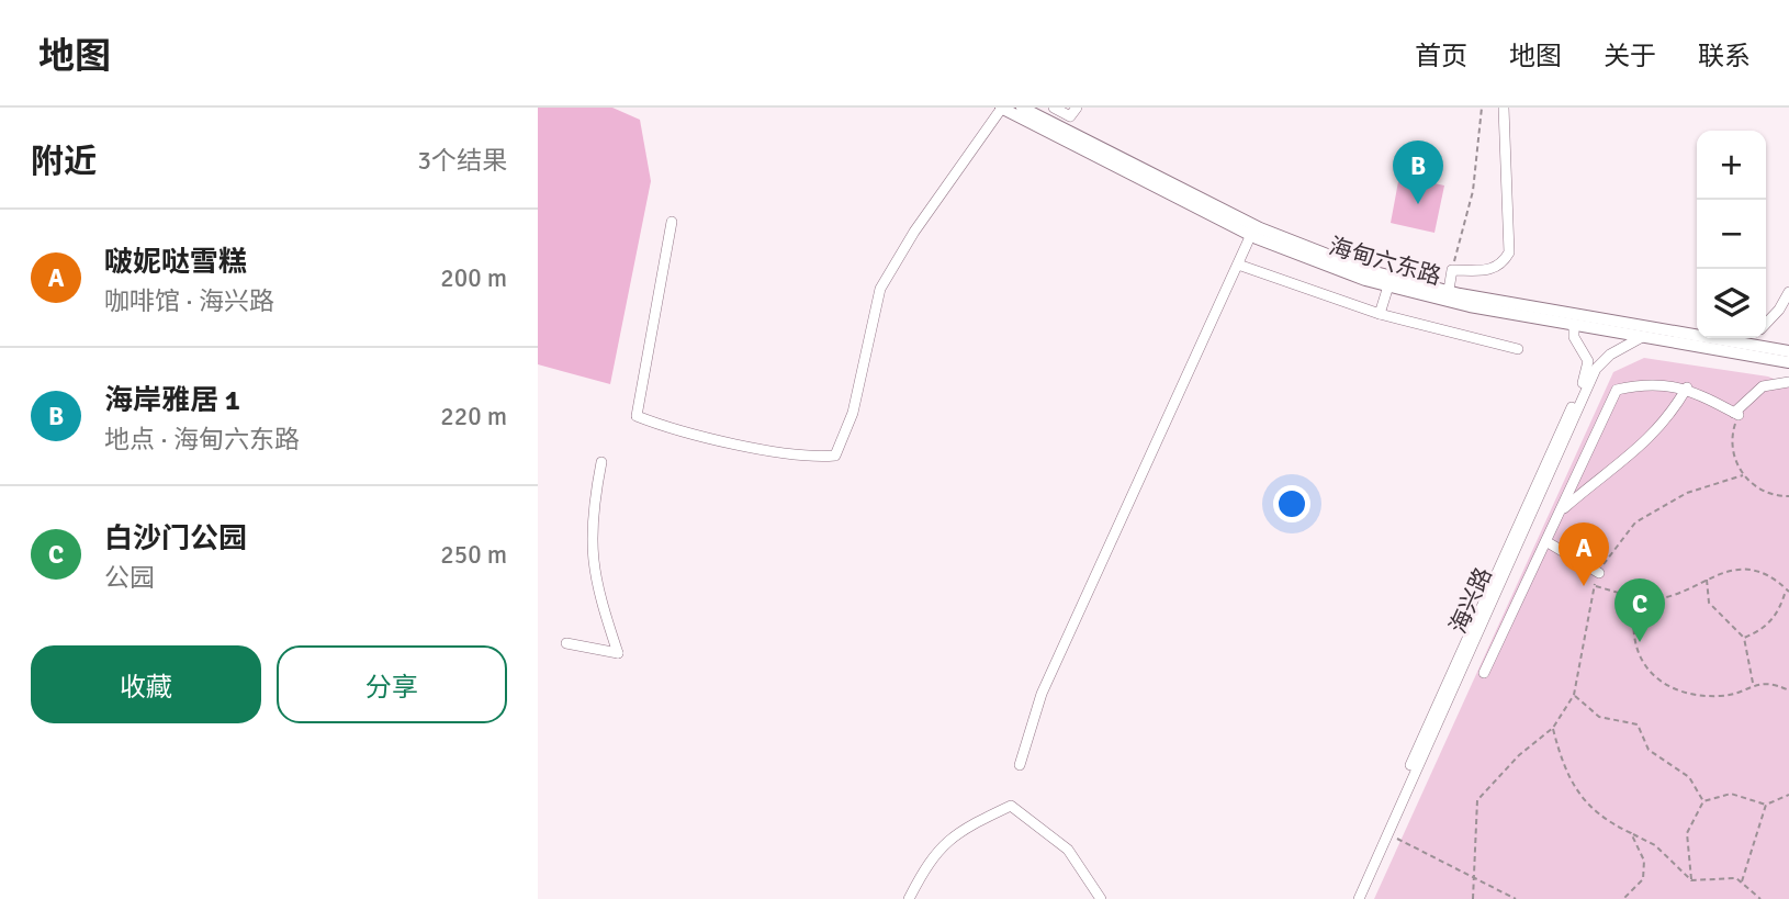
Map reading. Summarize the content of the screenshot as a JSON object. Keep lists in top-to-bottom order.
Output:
{
  "streets": {
    "main road": ["海甸六东路"],
    "street": ["海兴路"]
  },
  "crossings": [
    ["海甸六东路", "海兴路"]
  ],
  "page": {
    "header": "地图",
    "nav": [
      "首页",
      "地图",
      "关于",
      "联系"
    ],
    "heading": ["附近", "3个结果"],
    "map_buttons": ["+", "−"],
    "pins": ["B", "A", "C"],
    "list": [
      {
        "mark": "A",
        "name": "啵妮哒雪糕",
        "note": "咖啡馆 · 海兴路",
        "value": "200 m"
      },
      {
        "mark": "B",
        "name": "海岸雅居 1",
        "note": "地点 · 海甸六东路",
        "value": "220 m"
      },
      {
        "mark": "C",
        "name": "白沙门公园",
        "note": "公园",
        "value": "250 m"
      }
    ],
    "buttons": ["收藏", "分享"]
  }
}
